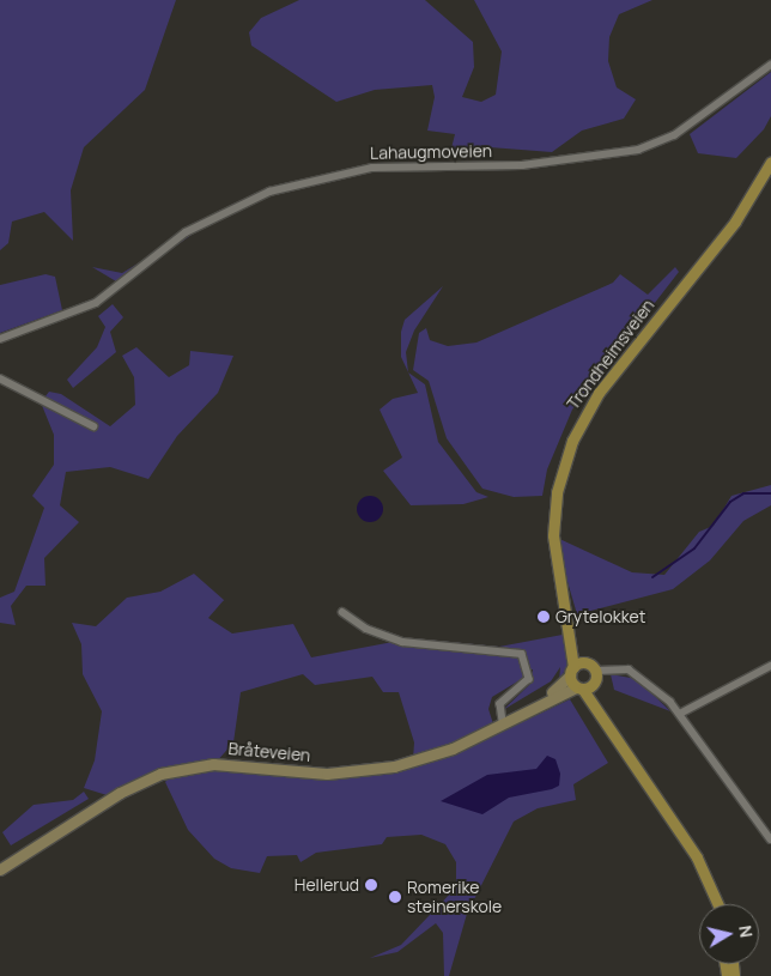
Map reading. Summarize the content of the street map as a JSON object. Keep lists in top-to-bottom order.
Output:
{
  "streets": {
    "main road": ["Trondheimsveien", "Bråteveien"],
    "street": ["Lahaugmoveien"]
  },
  "crossings": [
    ["Trondheimsveien", "Bråteveien"]
  ],
  "places": ["Grytelokket", "Hellerud", "Romerike steinerskole"],
  "north": "right"
}
